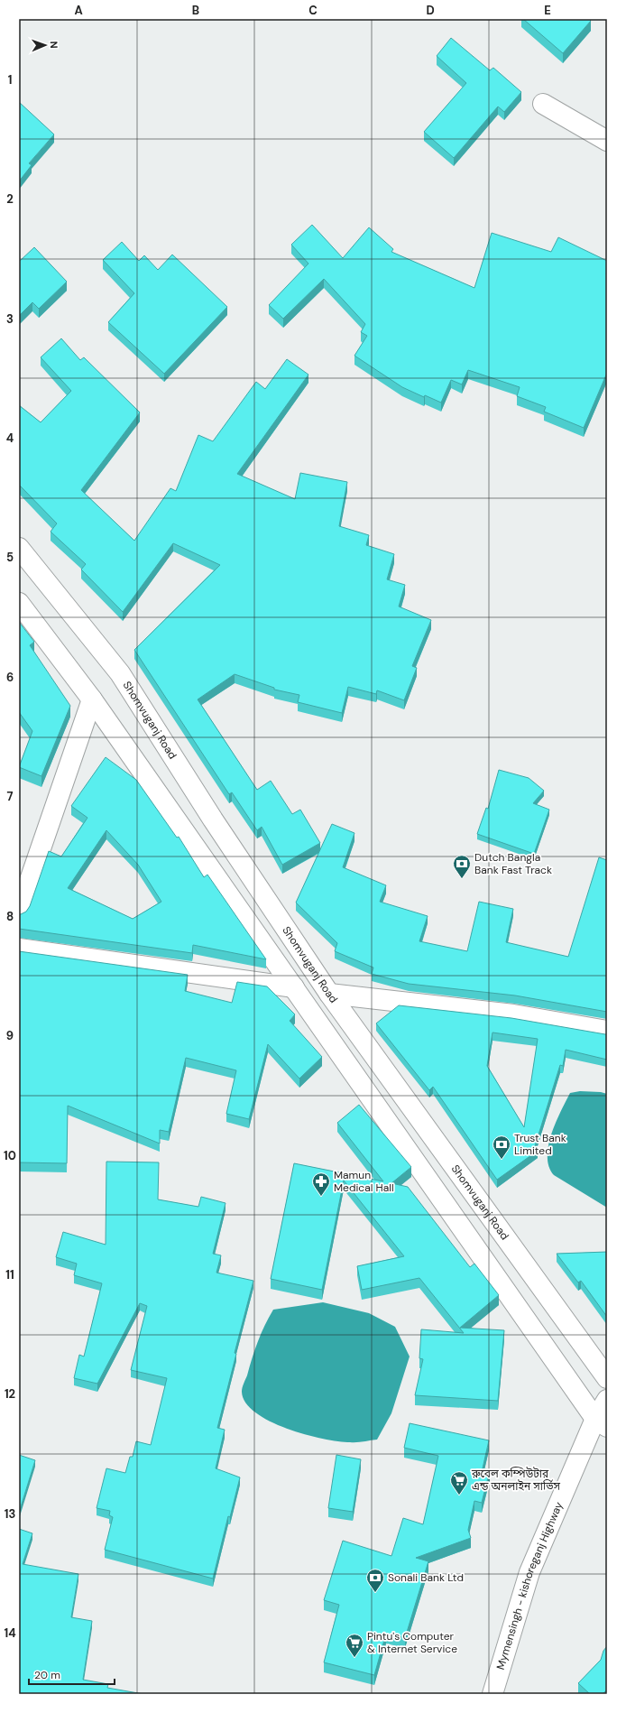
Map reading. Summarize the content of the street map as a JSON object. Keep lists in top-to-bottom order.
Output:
{
  "streets": {
    "main road": ["Shomvuganj Road", "Mymensingh - kishoreganj Highway"]
  },
  "places": {
    "bank": ["Dutch Bangla Bank Fast Track", "Trust Bank Limited", "Sonali Bank Ltd"],
    "pharmacy": ["Mamun Medical Hall"],
    "supermarket": ["রুবেল কম্পিউটার এন্ড অনলাইন সার্ভিস", "Pintu's Computer & Internet Service"]
  },
  "scale_bar": "20 m",
  "north": "right",
  "grid": {
    "columns": [
      "A",
      "B",
      "C",
      "D",
      "E"
    ],
    "rows": [
      "1",
      "2",
      "3",
      "4",
      "5",
      "6",
      "7",
      "8",
      "9",
      "10",
      "11",
      "12",
      "13",
      "14"
    ]
  }
}
